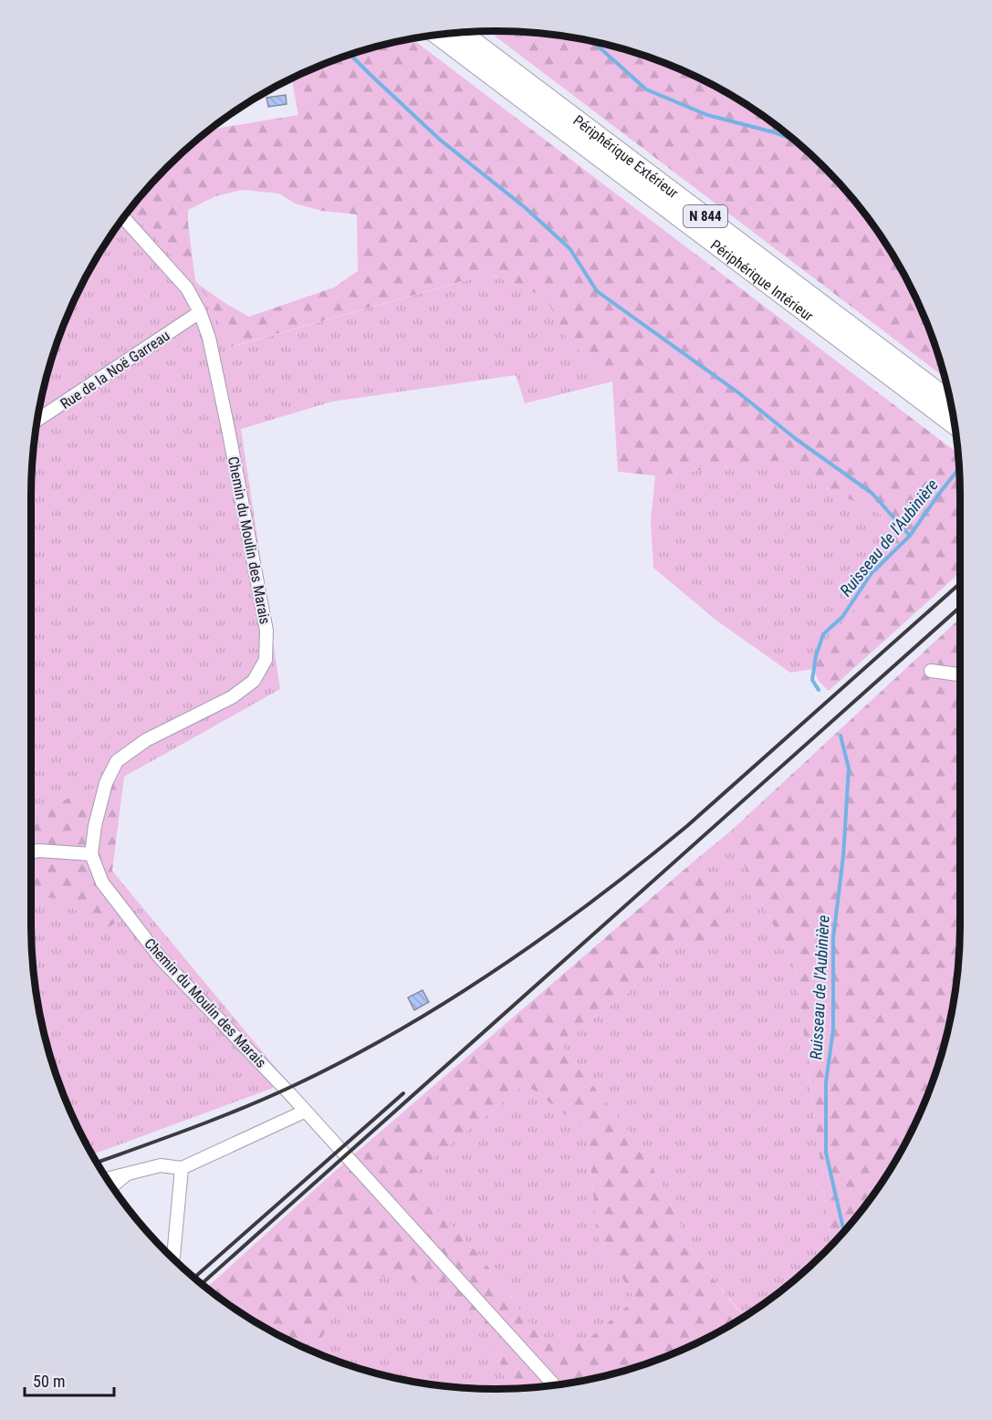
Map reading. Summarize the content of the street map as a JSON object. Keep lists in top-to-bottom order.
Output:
{
  "streets": {
    "highway": ["Périphérique Extérieur", "N 844", "Périphérique Intérieur"],
    "street": ["Rue de la Noë Garreau", "Chemin du Moulin des Marais"]
  },
  "crossings": [
    ["Rue de la Noë Garreau", "Chemin du Moulin des Marais"]
  ],
  "water": ["Ruisseau de l'Aubinière"],
  "scale_bar": "50 m"
}
